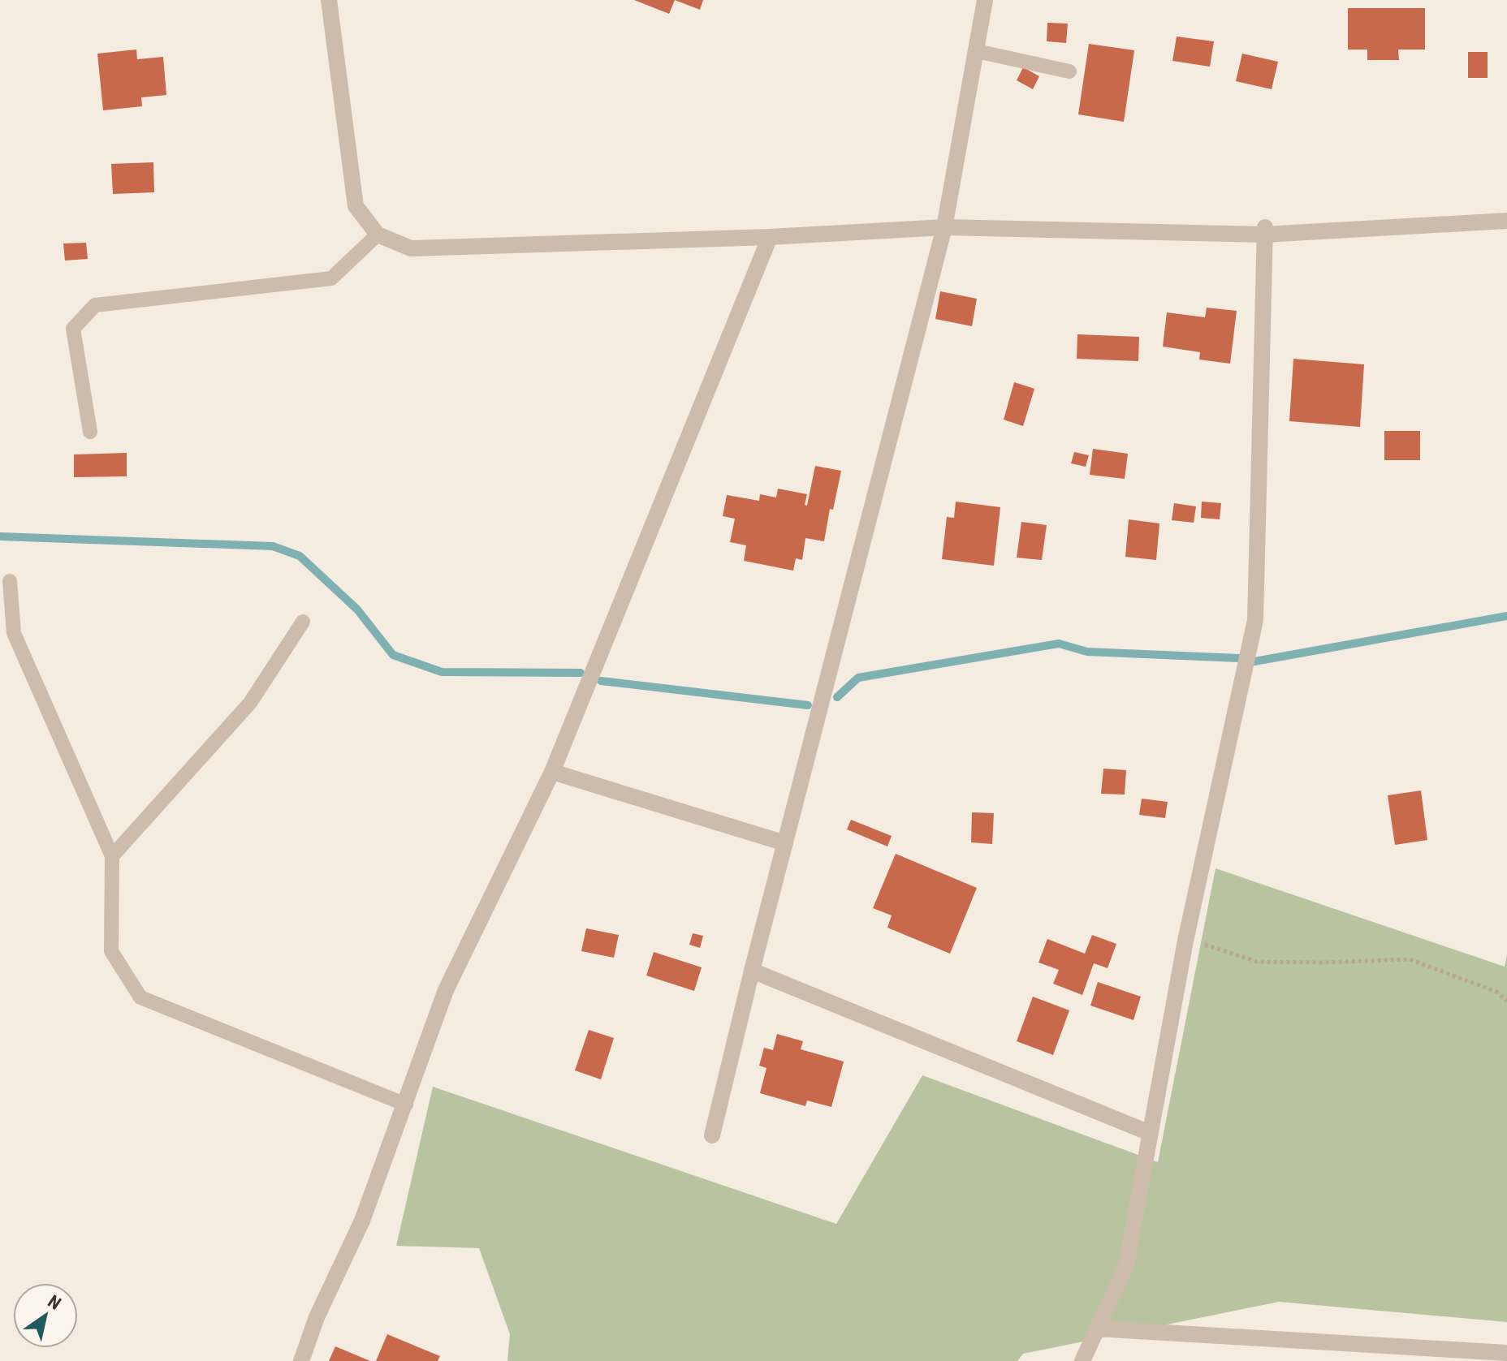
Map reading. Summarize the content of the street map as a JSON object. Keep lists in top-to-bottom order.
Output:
{
  "north": "top right"
}
